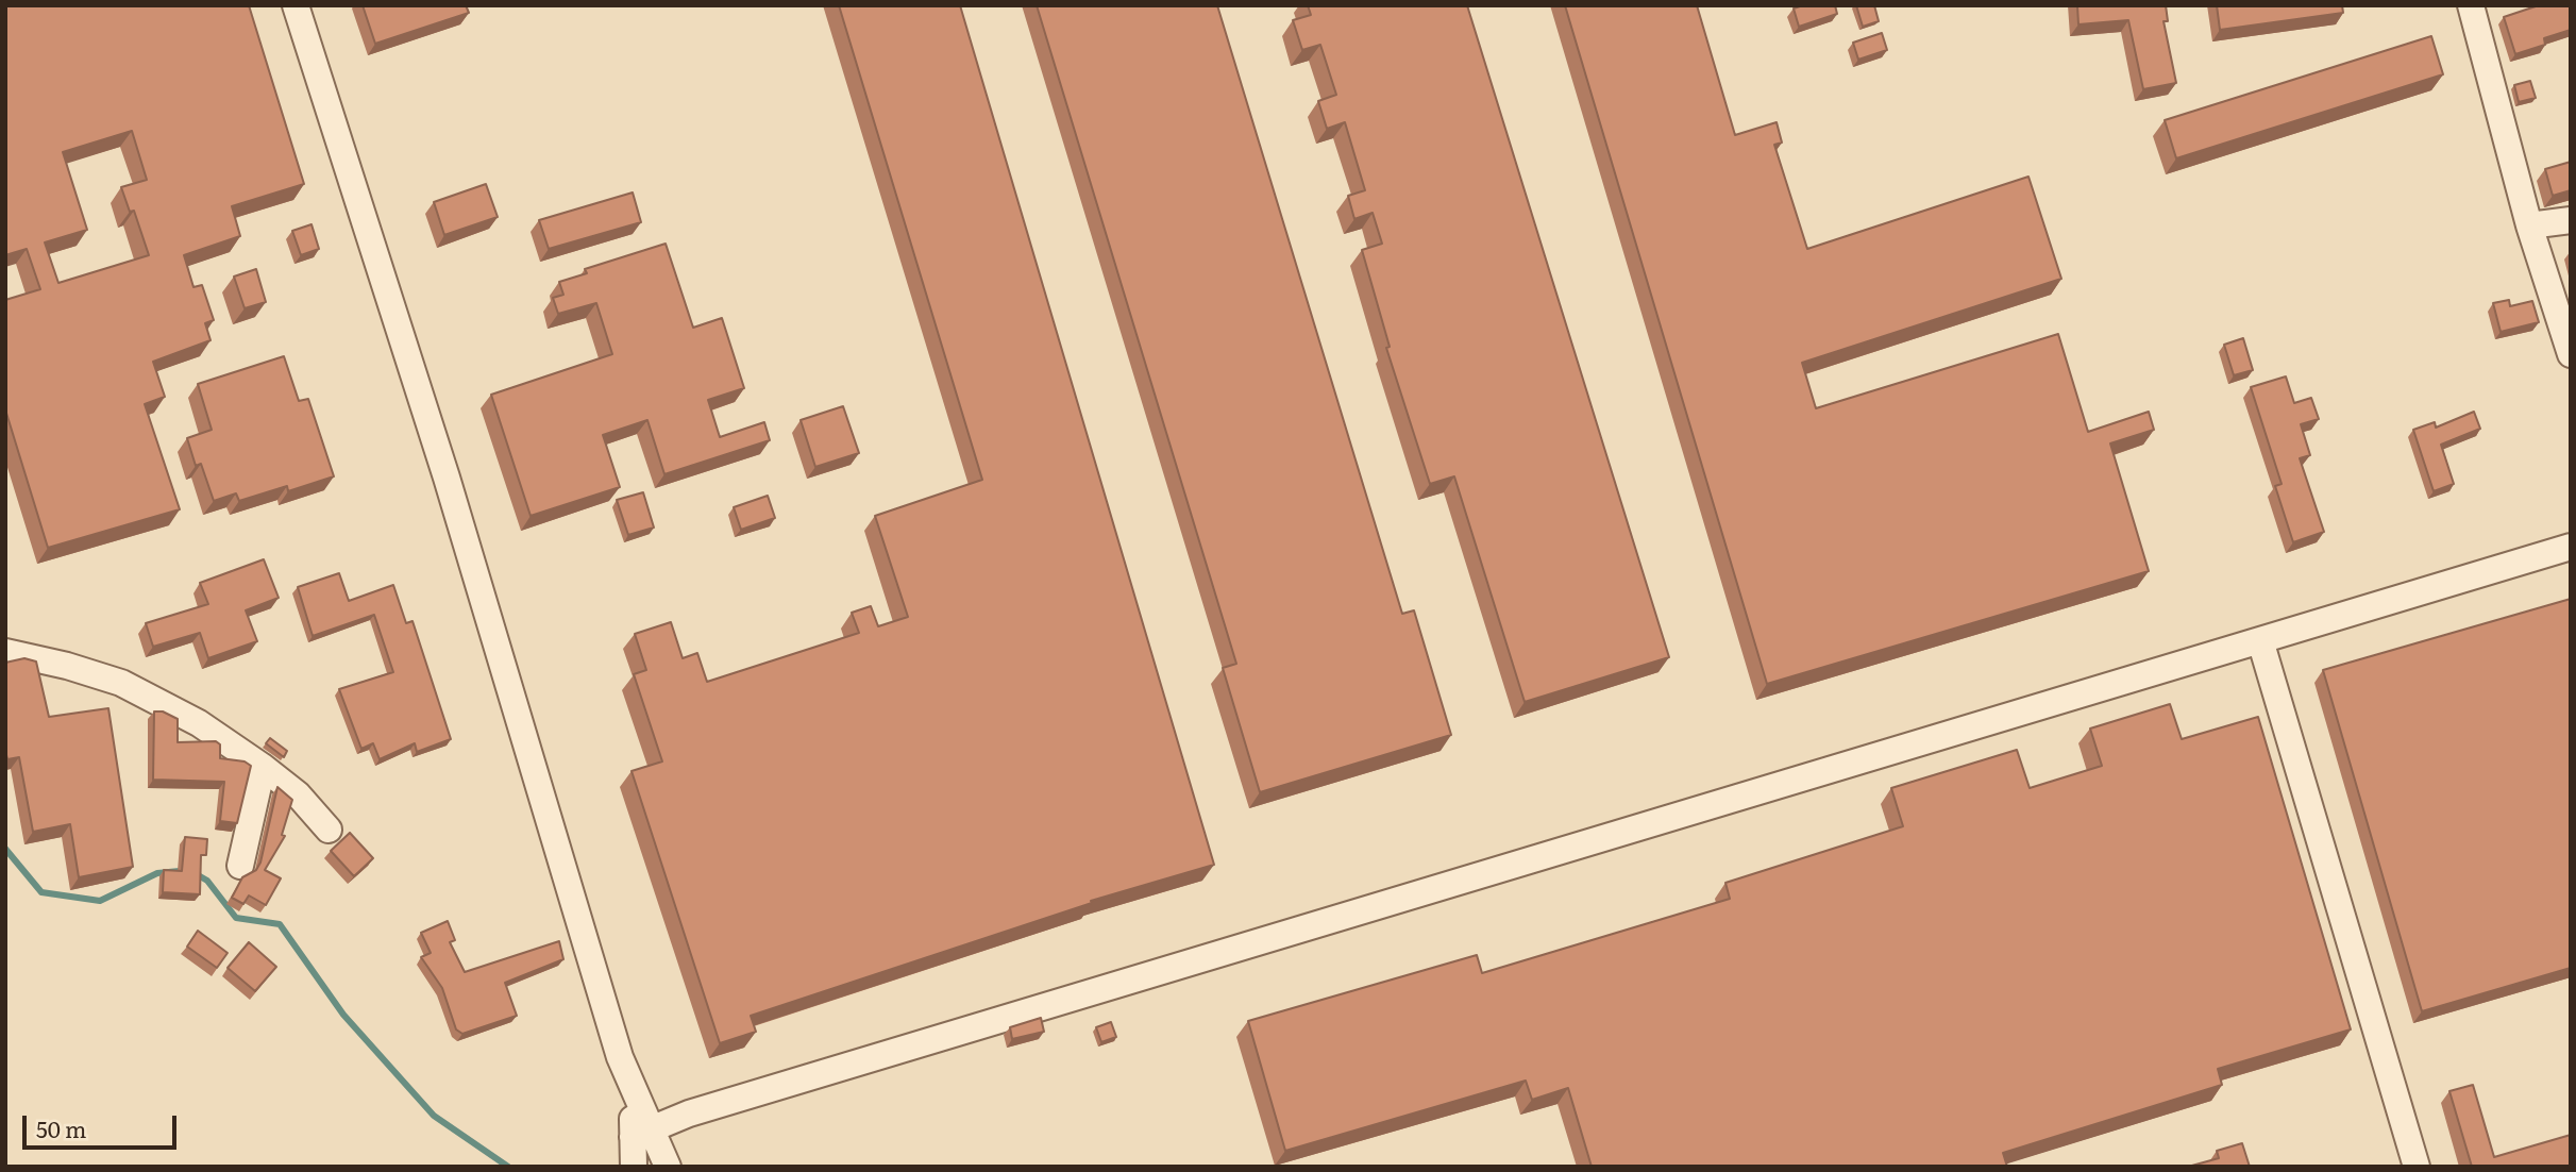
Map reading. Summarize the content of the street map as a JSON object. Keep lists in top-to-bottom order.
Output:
{
  "scale_bar": "50 m"
}
